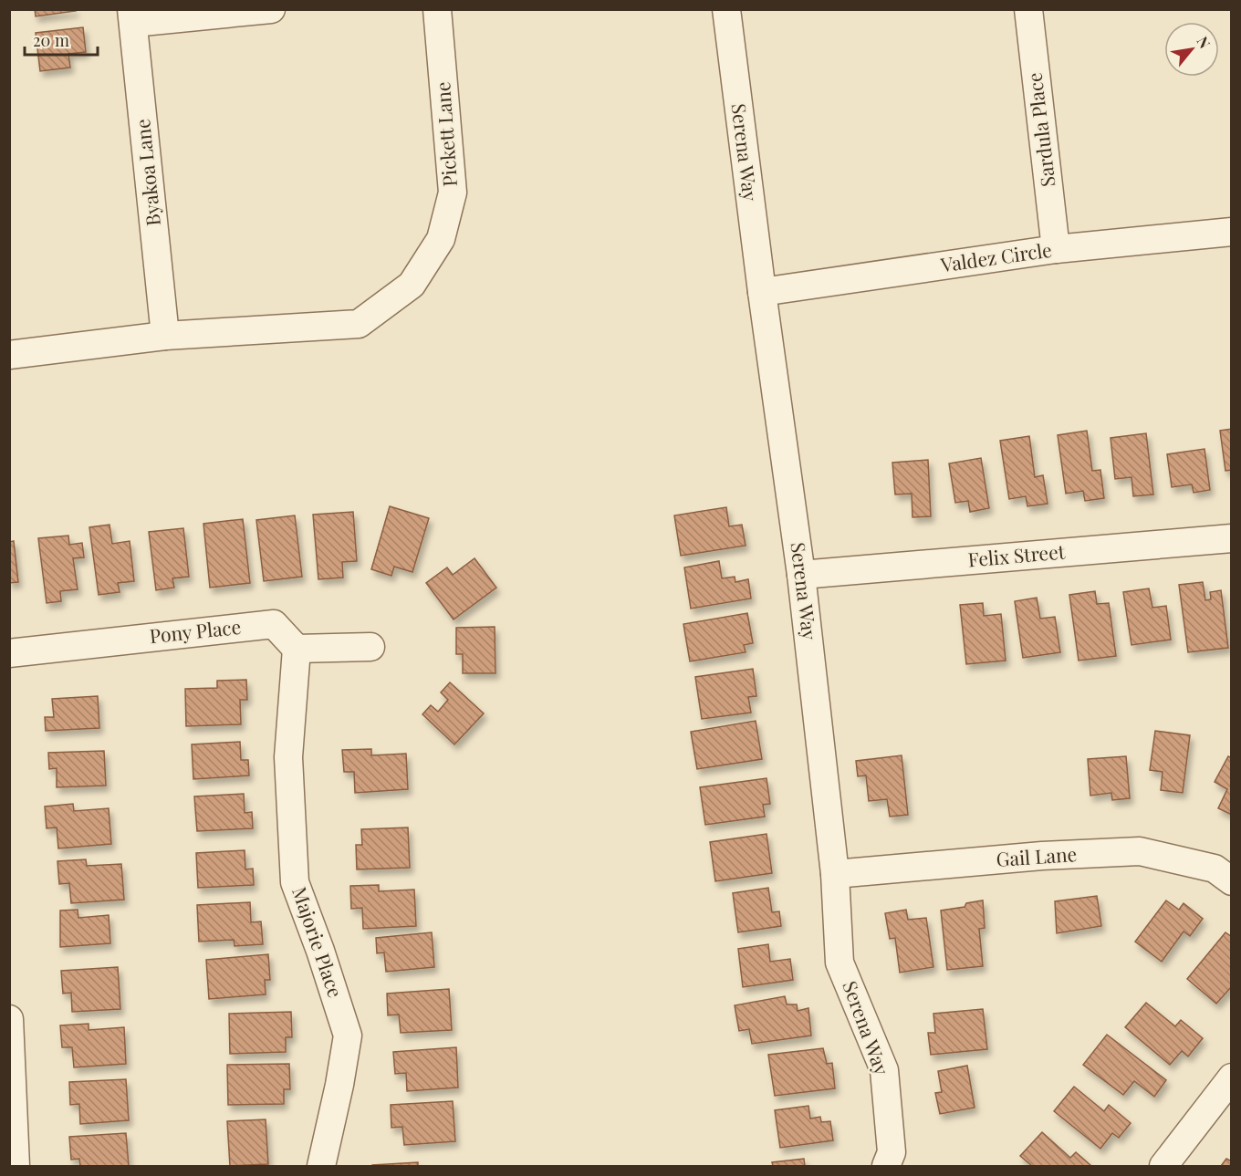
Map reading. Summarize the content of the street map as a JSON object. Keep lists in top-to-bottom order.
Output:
{
  "streets": {
    "street": [
      "Sardula Place",
      "Pickett Lane",
      "Serena Way",
      "Byakoa Lane",
      "Valdez Circle",
      "Felix Street",
      "Pony Place",
      "Gail Lane",
      "Majorie Place"
    ]
  },
  "crossings": [
    ["Sardula Place", "Valdez Circle"],
    ["Pickett Lane", "Byakoa Lane"],
    ["Serena Way", "Valdez Circle"],
    ["Serena Way", "Felix Street"],
    ["Serena Way", "Gail Lane"],
    ["Pony Place", "Majorie Place"]
  ],
  "scale_bar": "20 m",
  "north": "top right"
}
